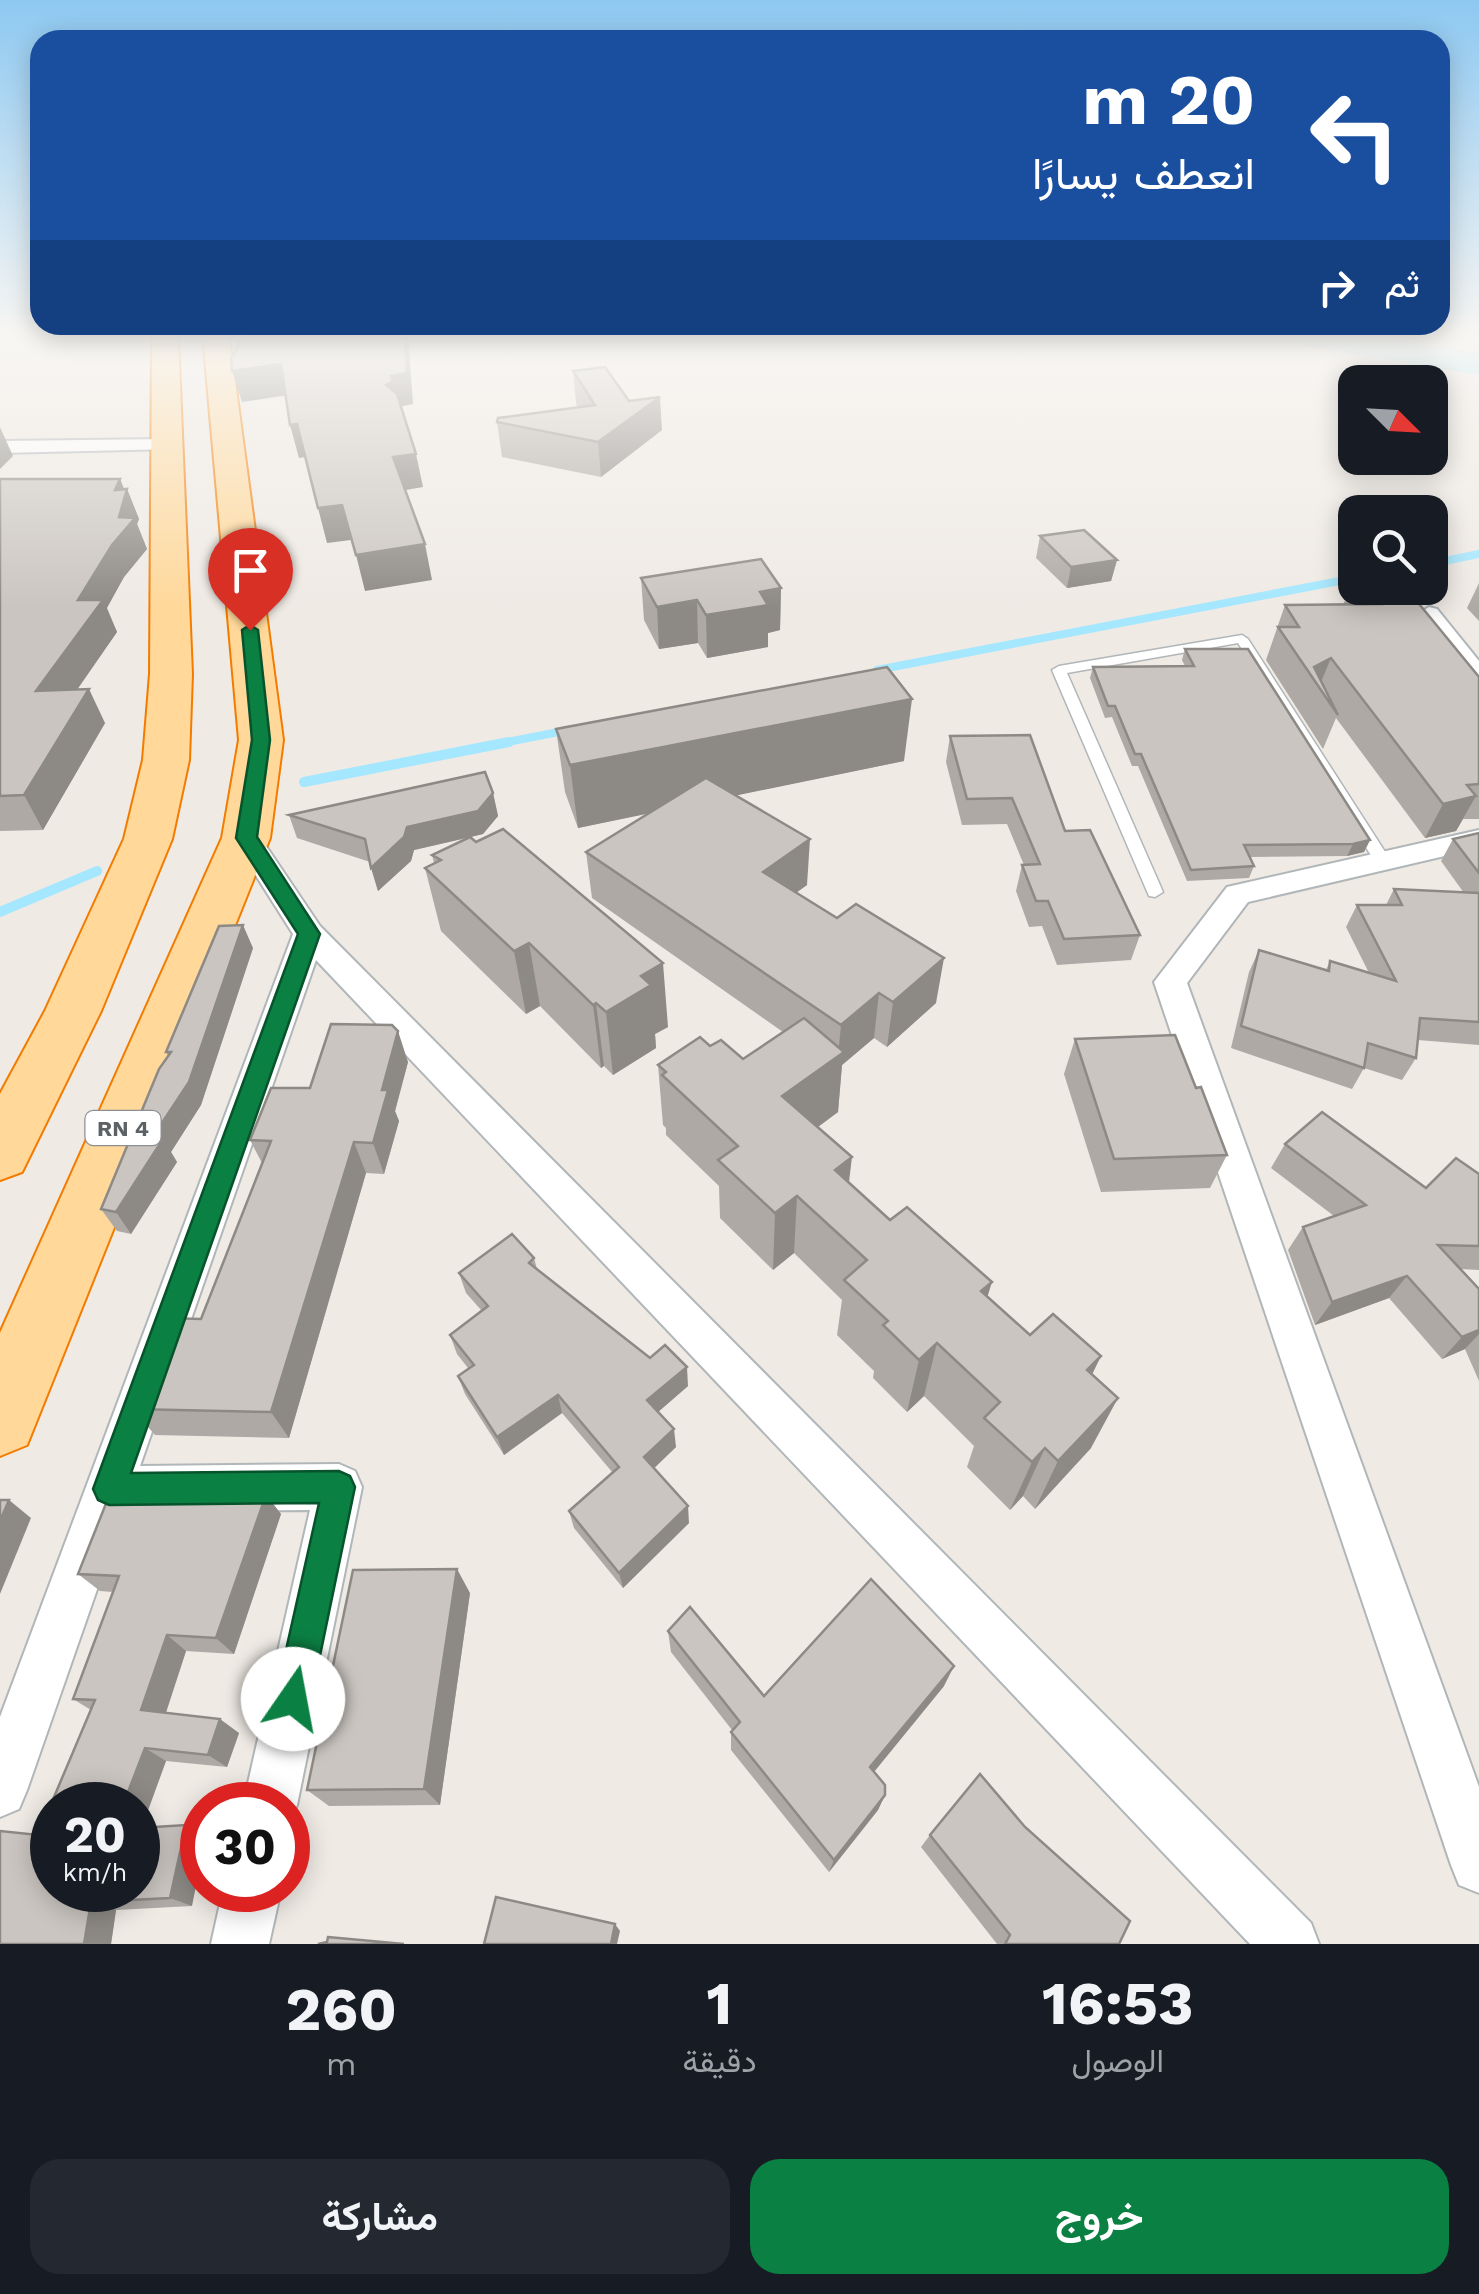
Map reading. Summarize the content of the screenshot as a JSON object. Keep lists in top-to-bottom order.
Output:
{
  "streets": {
    "highway": ["RN 4"]
  },
  "north": "bottom right",
  "page": {
    "turn": ["20 m", "انعطف يسارًا"],
    "then": "ثم",
    "speed": "20 km/h",
    "limit": "30",
    "eta": [
      "16:53",
      "الوصول",
      "1",
      "دقيقة",
      "260",
      "m"
    ],
    "buttons": ["خروج", "مشاركة"]
  }
}
